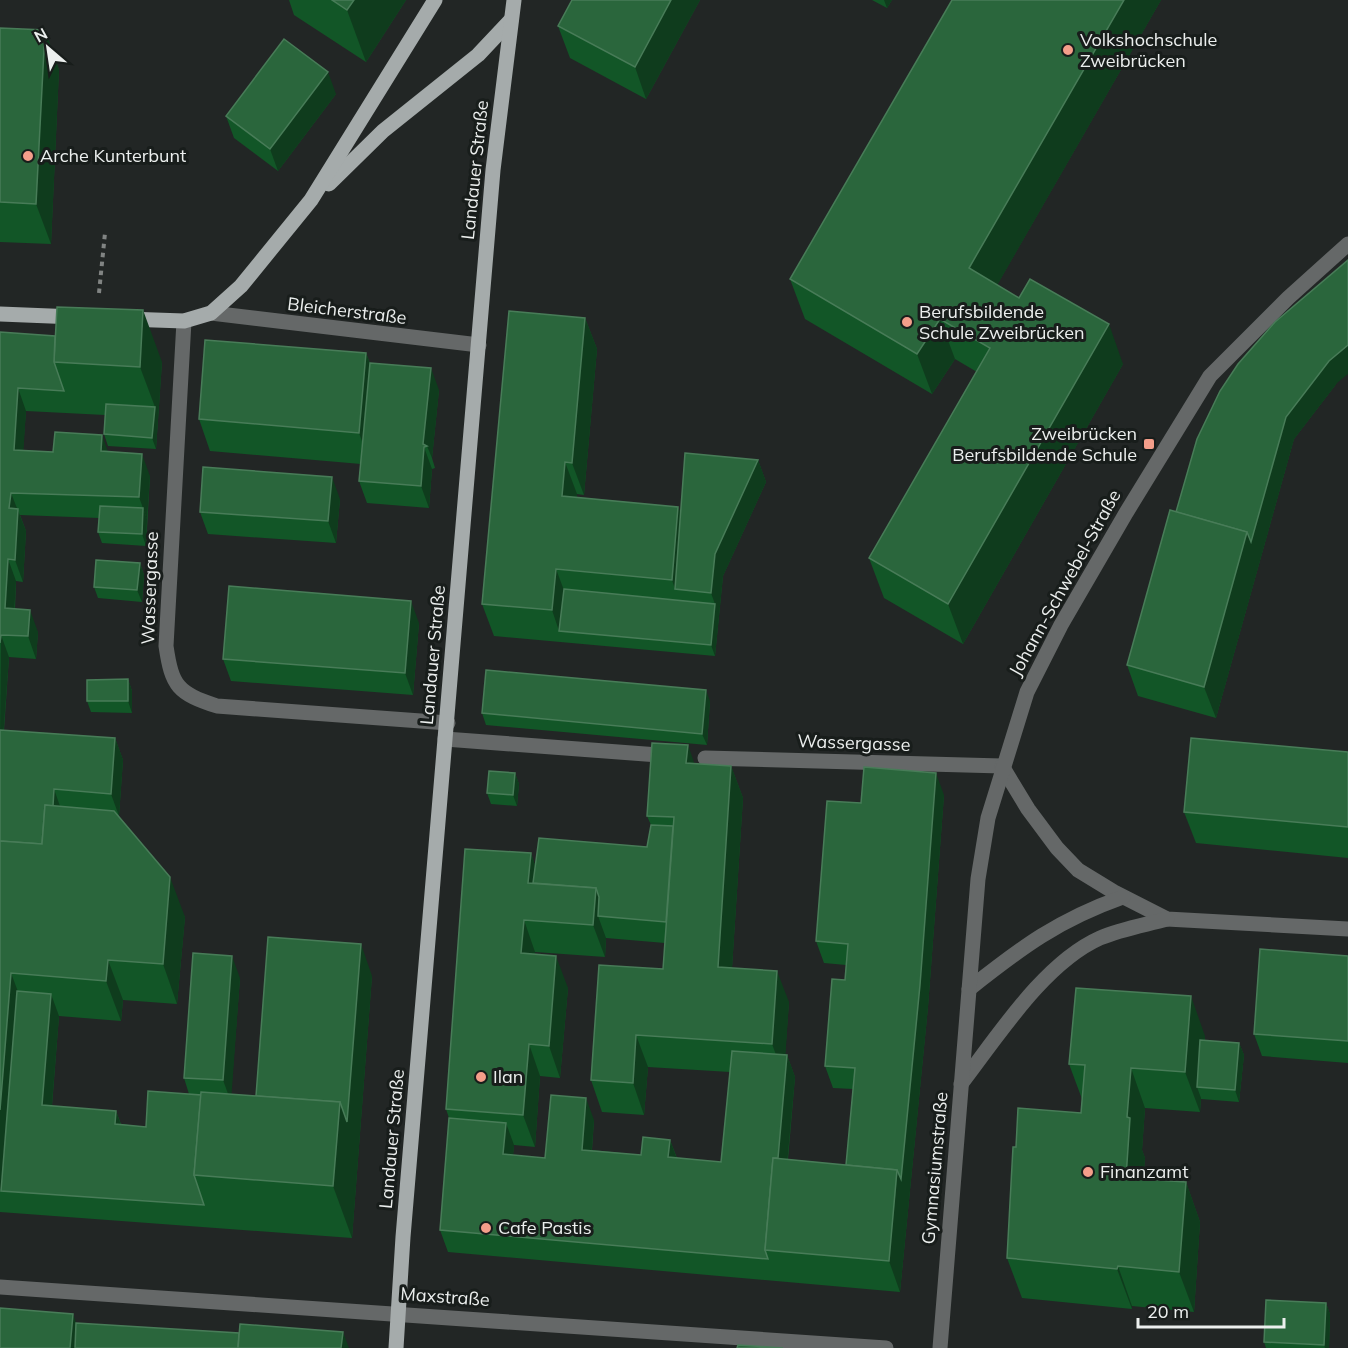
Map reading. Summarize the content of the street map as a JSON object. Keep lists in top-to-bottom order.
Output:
{
  "streets": {
    "main road": ["Landauer Straße"],
    "street": [
      "Bleicherstraße",
      "Johann-Schwebel-Straße",
      "Wassergasse",
      "Gymnasiumstraße",
      "Maxstraße"
    ]
  },
  "crossings": [
    ["Landauer Straße", "Bleicherstraße"],
    ["Landauer Straße", "Wassergasse"],
    ["Landauer Straße", "Maxstraße"],
    ["Johann-Schwebel-Straße", "Wassergasse"],
    ["Johann-Schwebel-Straße", "Gymnasiumstraße"]
  ],
  "places": {
    "other": [
      "Volkshochschule Zweibrücken",
      "Arche Kunterbunt",
      "Berufsbildende Schule Zweibrücken",
      "Ilan",
      "Finanzamt",
      "Cafe Pastis"
    ],
    "transit": ["Zweibrücken Berufsbildende Schule"]
  },
  "scale_bar": "20 m",
  "north": "top left"
}
